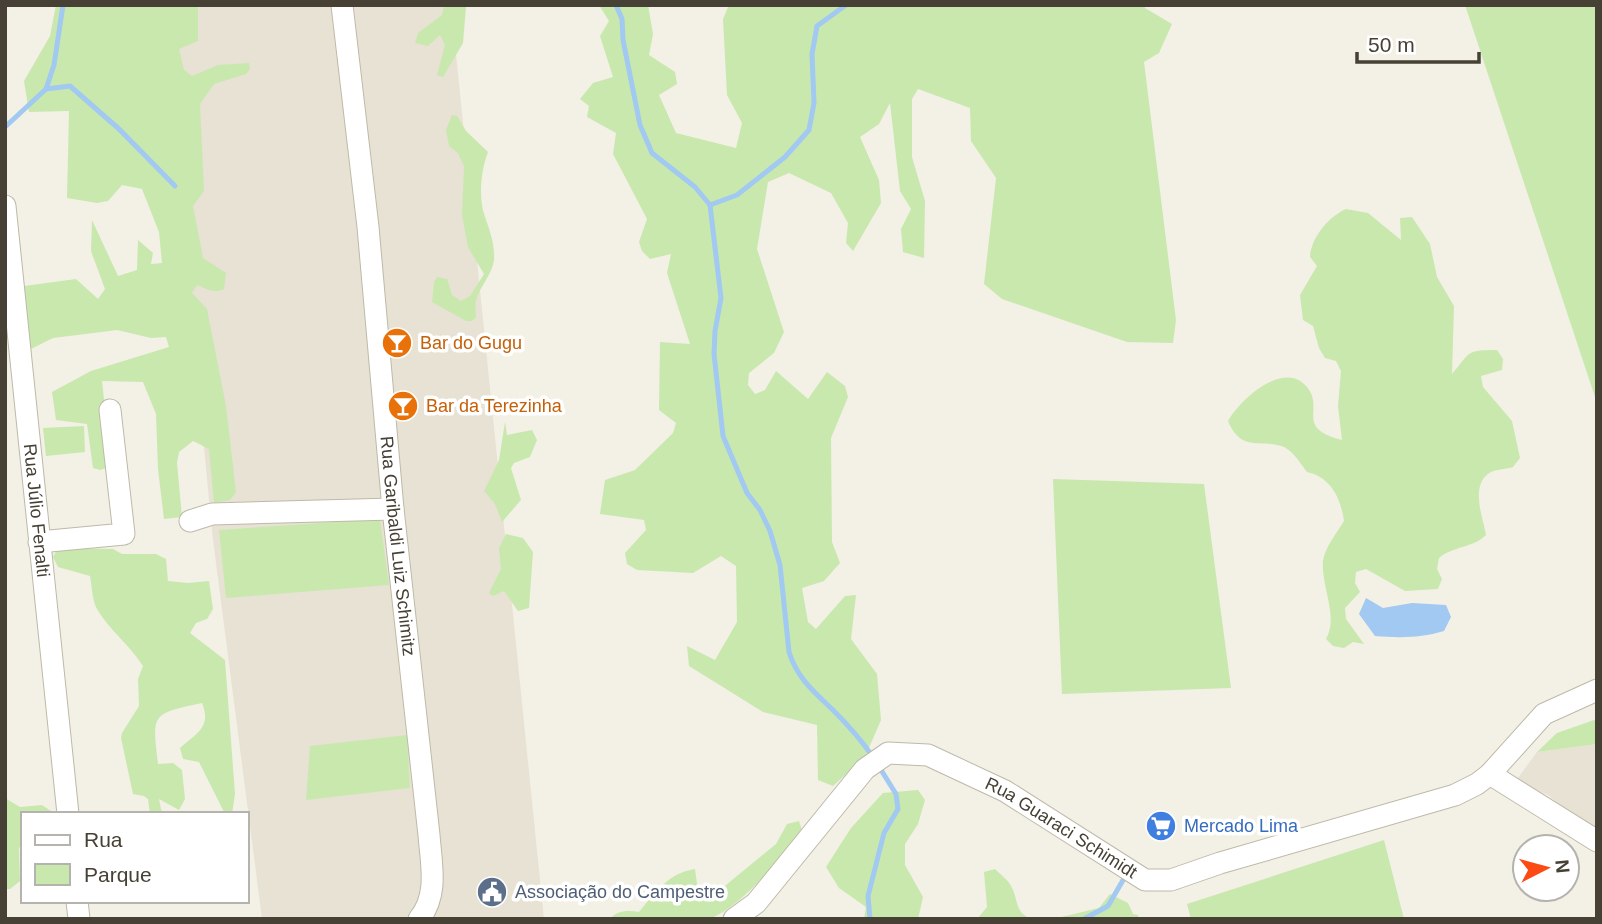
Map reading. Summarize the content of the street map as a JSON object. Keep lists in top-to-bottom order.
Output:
{
  "streets": {
    "street": ["Rua Júlio Fenalti", "Rua Garibaldi Luiz Schimitz", "Rua Guaraci Schimidt"]
  },
  "places": {
    "bar": ["Bar do Gugu", "Bar da Terezinha"],
    "supermarket": ["Mercado Lima"],
    "public building": ["Associação do Campestre"]
  },
  "legend": ["Rua", "Parque"],
  "scale_bar": "50 m",
  "north": "right"
}
